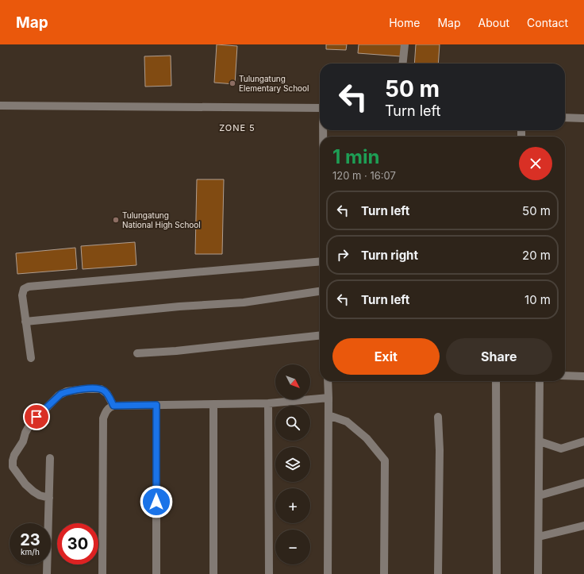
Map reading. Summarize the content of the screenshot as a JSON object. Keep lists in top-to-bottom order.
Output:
{
  "districts": ["ZONE 5"],
  "places": ["Tulungatung Elementary School", "Tulungatung National High School"],
  "north": "bottom right",
  "page": {
    "header": "Map",
    "nav": [
      "Home",
      "Map",
      "About",
      "Contact"
    ],
    "turn": ["50 m", "Turn left"],
    "heading": ["1 min", "120 m · 16:07"],
    "list": [
      {
        "name": "Turn left",
        "value": "50 m"
      },
      {
        "name": "Turn right",
        "value": "20 m"
      },
      {
        "name": "Turn left",
        "value": "10 m"
      }
    ],
    "buttons": ["Exit", "Share"],
    "map_buttons": ["+", "−"],
    "speed": "23 km/h",
    "limit": "30"
  }
}
